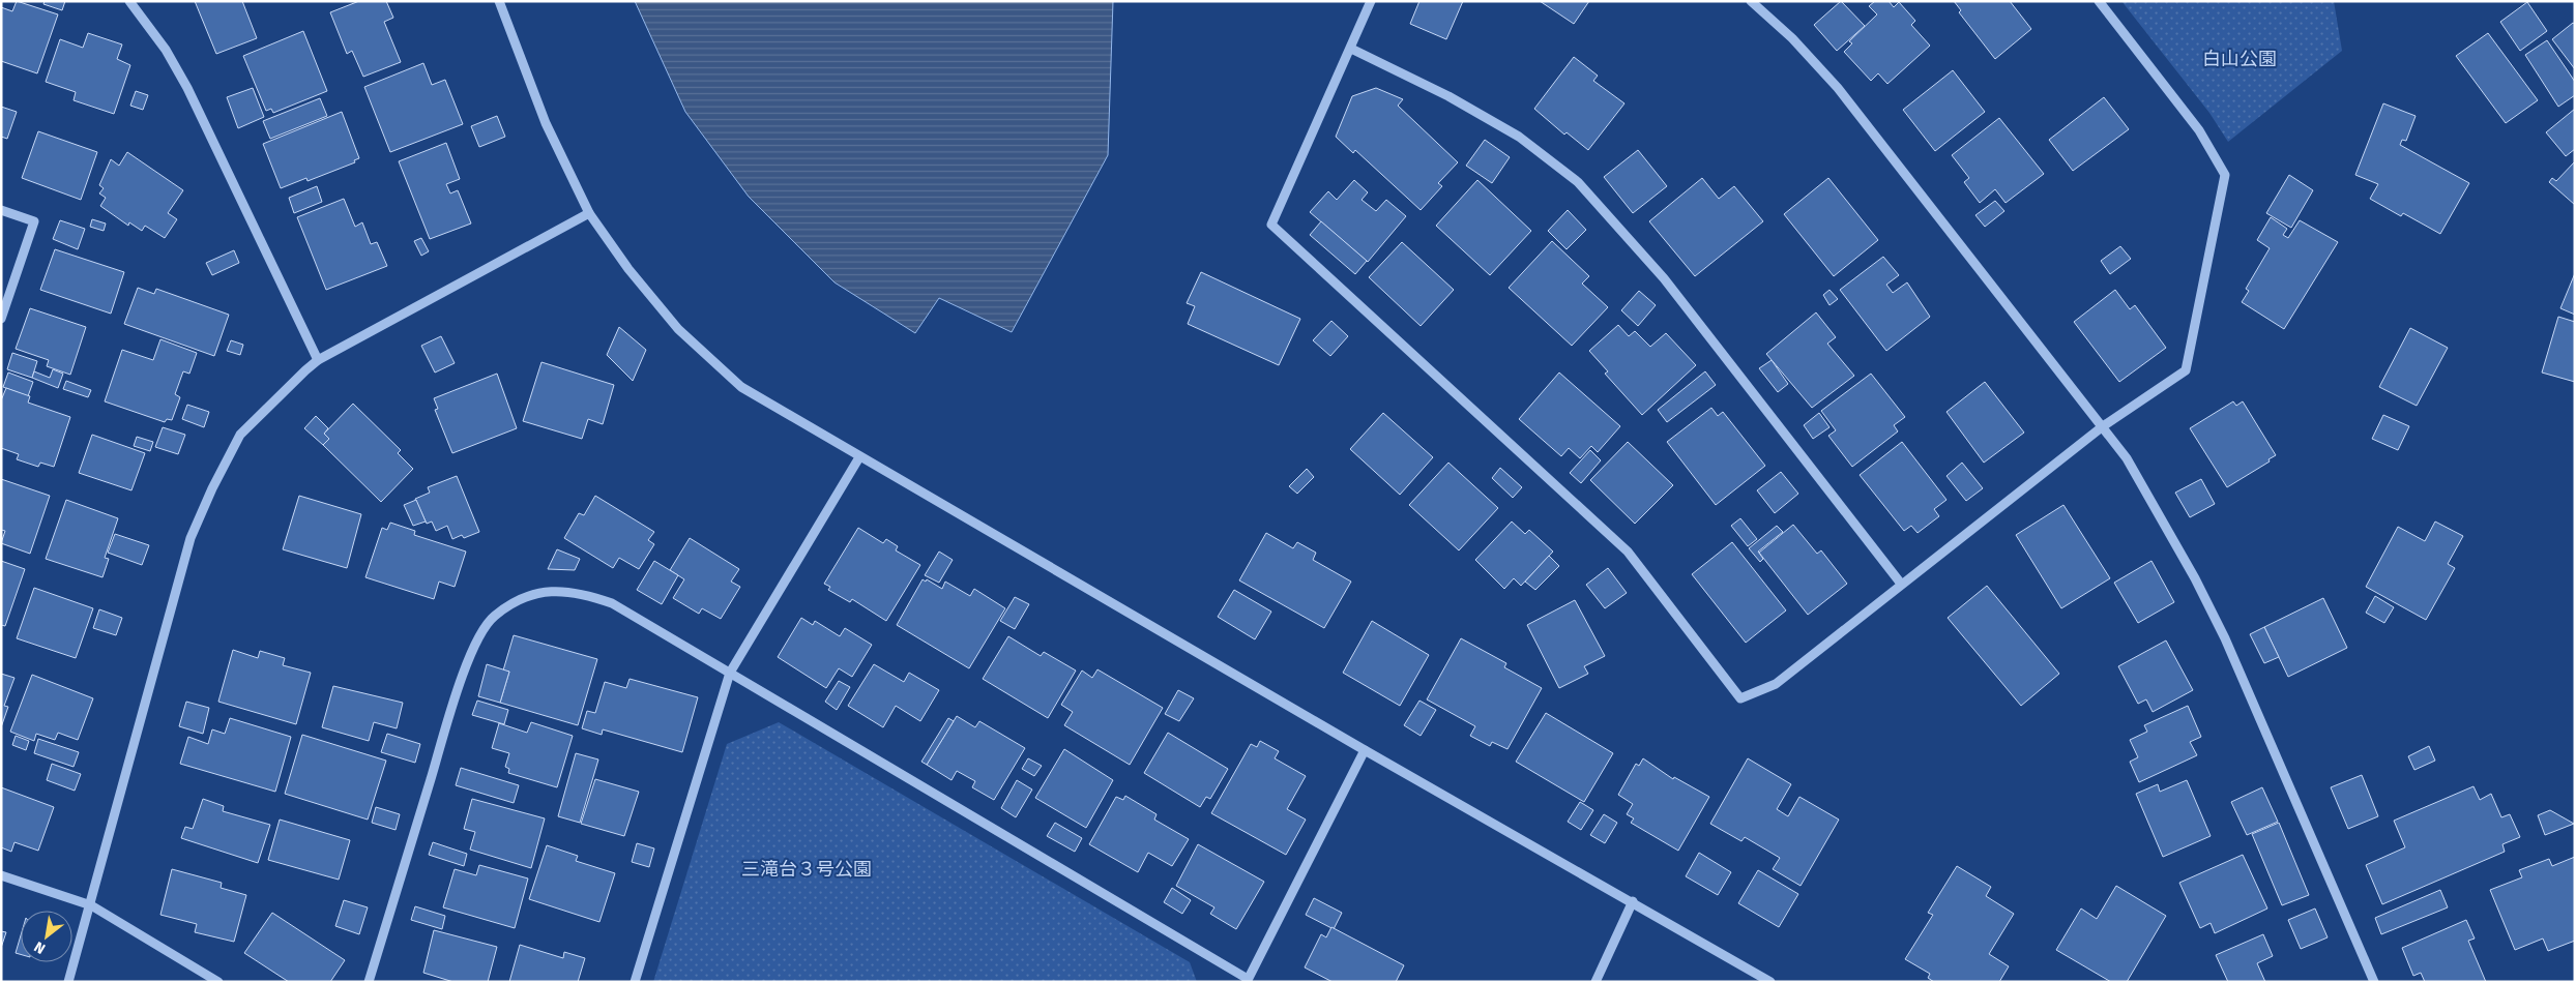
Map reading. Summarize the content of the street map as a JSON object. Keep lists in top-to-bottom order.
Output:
{
  "parks": ["白山公園", "三滝台３号公園"],
  "north": "bottom left"
}
